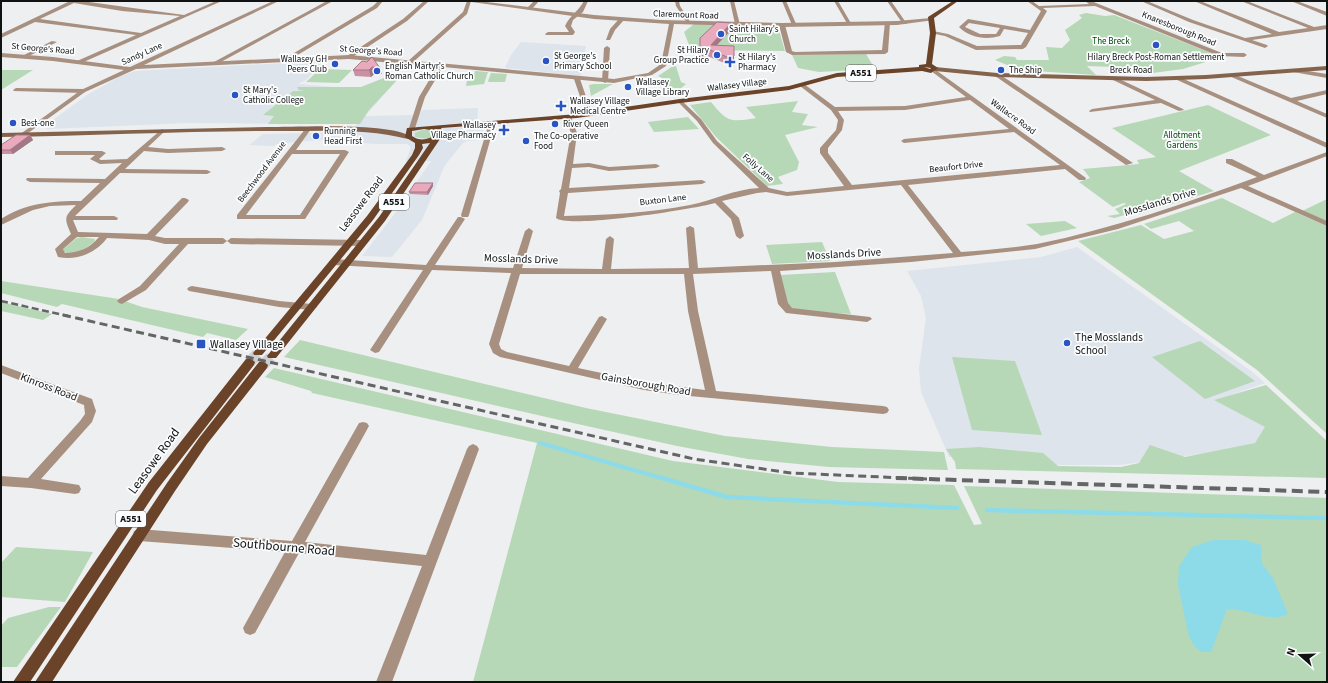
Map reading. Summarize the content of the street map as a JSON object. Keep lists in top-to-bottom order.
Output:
{
  "streets": {
    "main road": [
      "Breck Road",
      "A551",
      "Wallasey Village",
      "Leasowe Road"
    ],
    "street": [
      "Claremount Road",
      "Knaresborough Road",
      "St George's Road",
      "Sandy Lane",
      "Wallacre Road",
      "Beaufort Drive",
      "Folly Lane",
      "Beechwood Avenue",
      "Buxton Lane",
      "Mosslands Drive",
      "Gainsborough Road",
      "Kinross Road",
      "Southbourne Road"
    ]
  },
  "crossings": [
    ["Claremount Road", "St George's Road"],
    ["St George's Road", "Sandy Lane"],
    ["Breck Road", "A551"],
    ["Breck Road", "Wallacre Road"],
    ["A551", "Wallasey Village"],
    ["A551", "Wallacre Road"],
    ["A551", "Mosslands Drive"],
    ["A551", "Southbourne Road"],
    ["Wallasey Village", "Folly Lane"],
    ["Wallasey Village", "Leasowe Road"],
    ["Wallacre Road", "Beaufort Drive"],
    ["Beaufort Drive", "Folly Lane"],
    ["Folly Lane", "Buxton Lane"],
    ["Mosslands Drive", "Leasowe Road"],
    ["Mosslands Drive", "Gainsborough Road"]
  ],
  "parks": ["The Breck", "Allotment Gardens"],
  "places": {
    "other": [
      "Saint Hilary's Church",
      "HiIary Breck Post-Roman Settlement",
      "St Hilary Group Practice",
      "St George's Primary School",
      "Wallasey GH Peers Club",
      "The Ship",
      "English Martyr's Roman Catholic Church",
      "Wallasey Village Library",
      "St Mary's Catholic College",
      "Best-one",
      "River Queen",
      "Running Head First",
      "The Co-operative Food",
      "The Mosslands School"
    ],
    "health": ["St Hilary's Pharmacy", "Wallasey Village Medical Centre", "Wallasey Village Pharmacy"],
    "transit": ["Wallasey Village"]
  },
  "north": "left"
}
